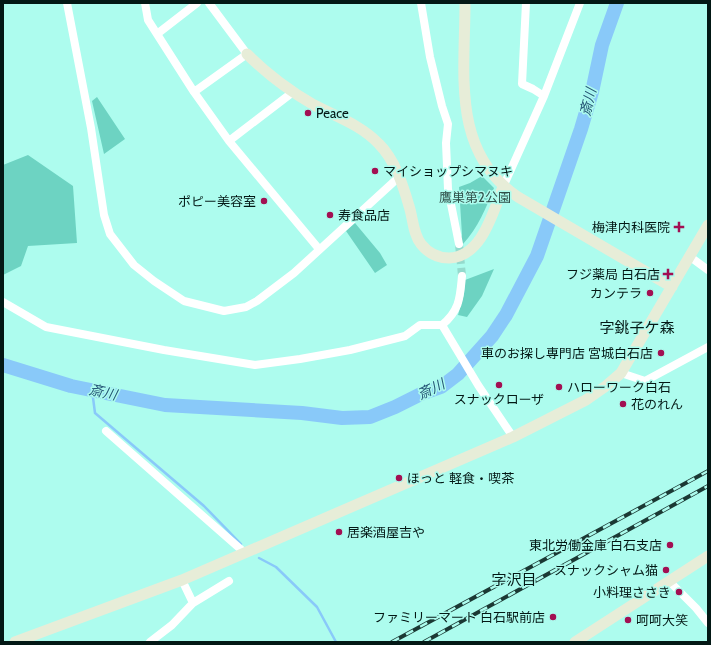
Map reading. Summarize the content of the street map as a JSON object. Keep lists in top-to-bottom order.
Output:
{
  "districts": ["字銚子ケ森", "字沢目"],
  "water": ["斎川"],
  "parks": ["鷹巣第2公園"],
  "places": {
    "other": [
      "Peace",
      "マイショップシマヌキ",
      "ポピー美容室",
      "寿食品店",
      "カンテラ",
      "車のお探し専門店 宮城白石店",
      "スナックローザ",
      "ハローワーク白石",
      "花のれん",
      "ほっと 軽食・喫茶",
      "居楽酒屋吉や",
      "東北労働金庫 白石支店",
      "スナックシャム猫",
      "小料理ささき",
      "ファミリーマート 白石駅前店",
      "呵呵大笑"
    ],
    "health": ["梅津内科医院", "フジ薬局 白石店"]
  }
}
